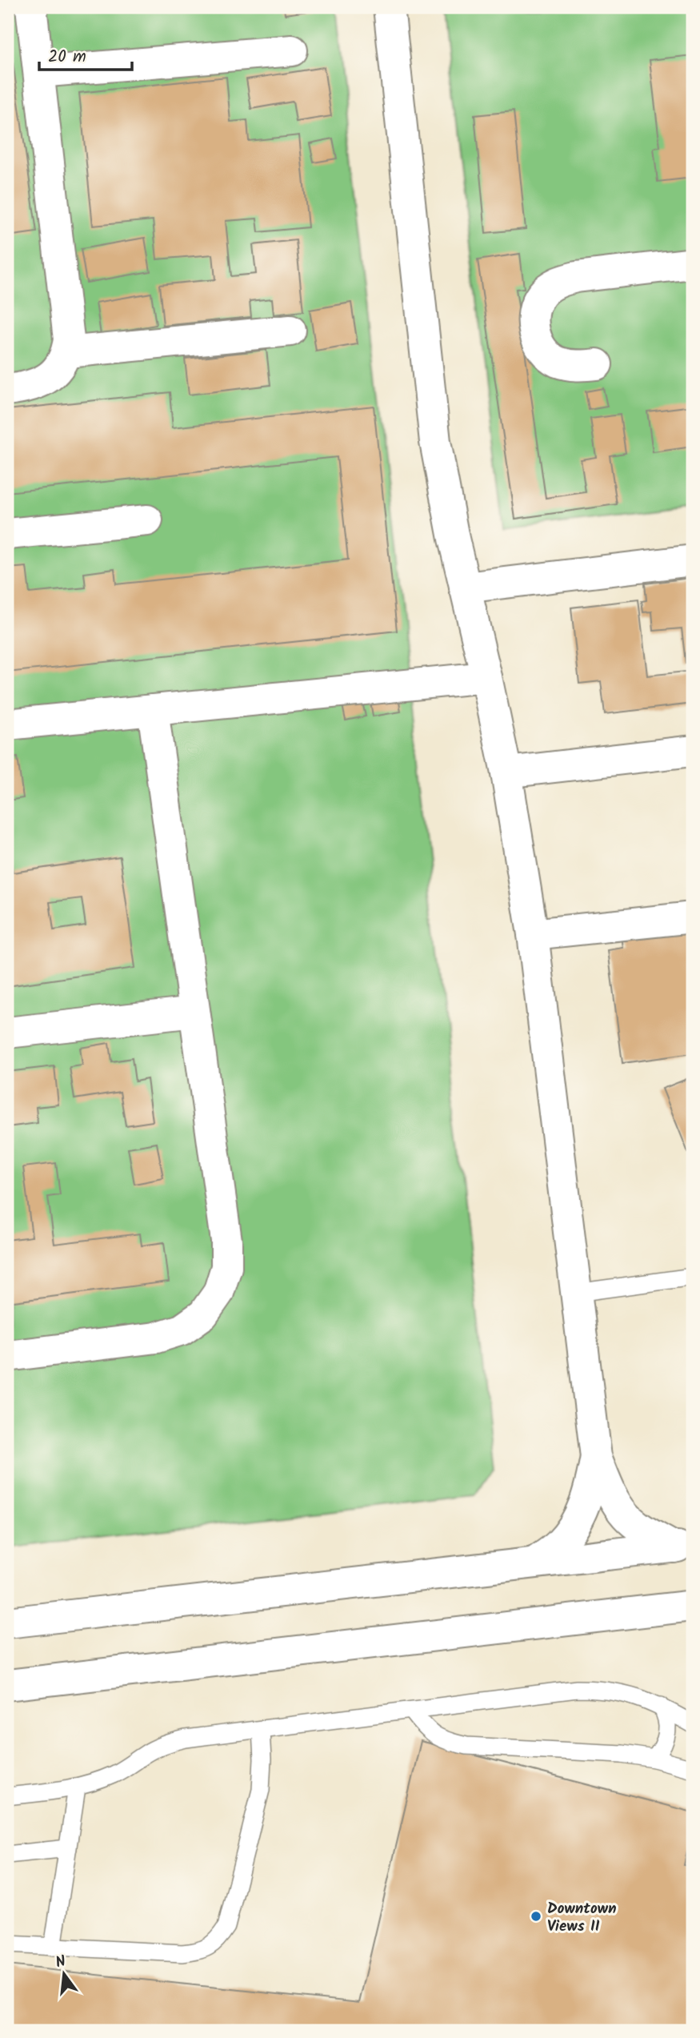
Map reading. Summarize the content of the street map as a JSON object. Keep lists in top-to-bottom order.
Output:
{
  "places": ["Downtown Views II"],
  "scale_bar": "20 m",
  "north": "top"
}
